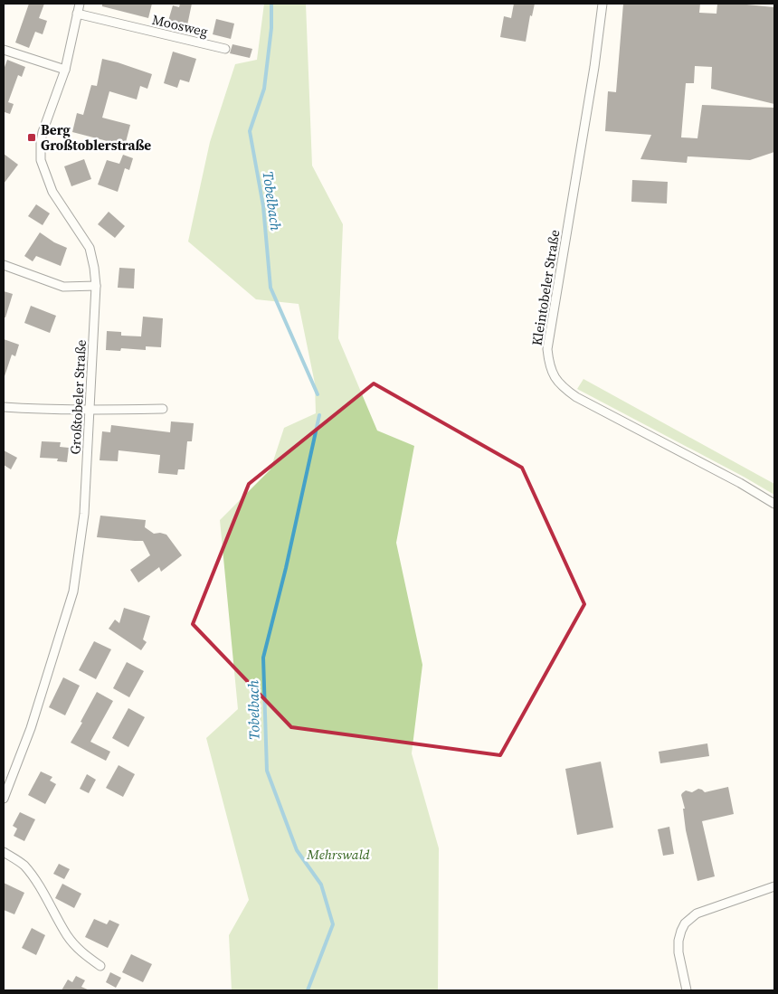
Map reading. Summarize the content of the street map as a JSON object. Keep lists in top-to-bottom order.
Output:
{
  "streets": {
    "street": ["Moosweg", "Kleintobeler Straße", "Großtobeler Straße"]
  },
  "crossings": [
    ["Moosweg", "Großtobeler Straße"]
  ],
  "water": ["Tobelbach"],
  "parks": ["Mehrswald"],
  "places": {
    "transit": ["Berg Großtoblerstraße"]
  }
}
